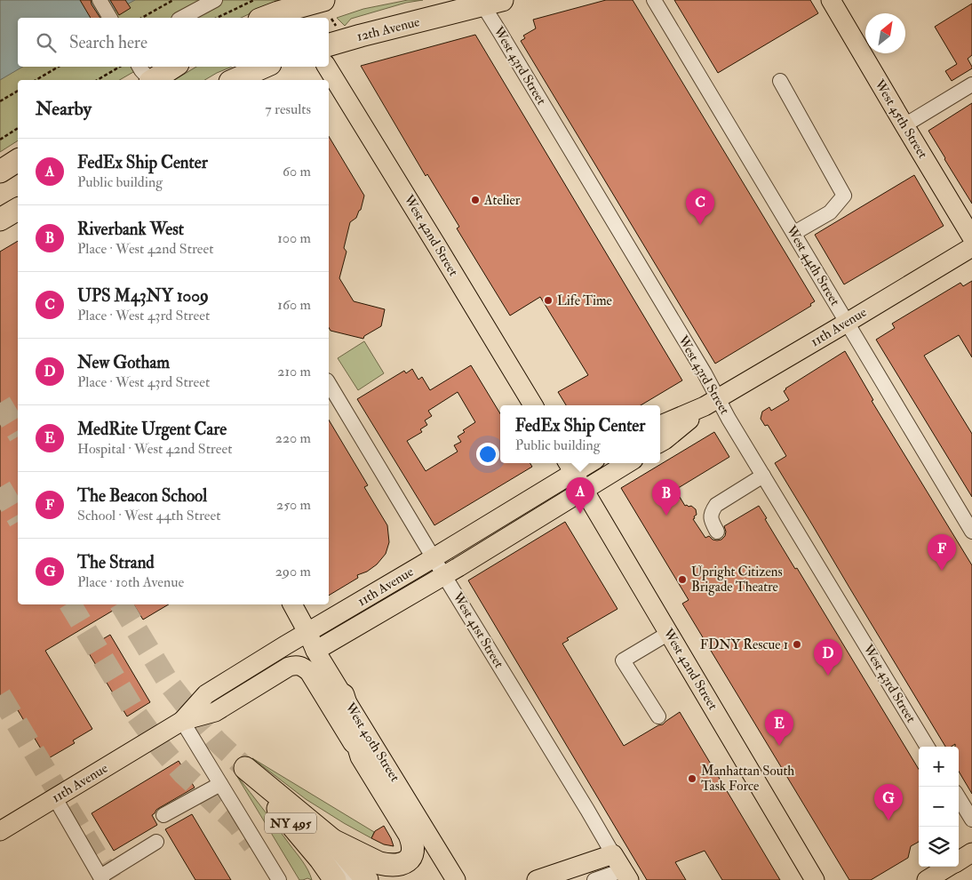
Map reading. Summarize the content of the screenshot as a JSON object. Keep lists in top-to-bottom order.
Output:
{
  "streets": {
    "highway": ["12th Avenue", "NY 495"],
    "main road": [
      "West 45th Street",
      "West 42nd Street",
      "11th Avenue",
      "West 41st Street",
      "West 40th Street"
    ],
    "street": ["West 43rd Street", "West 44th Street"]
  },
  "crossings": [
    ["12th Avenue", "West 43rd Street"],
    ["West 43rd Street", "11th Avenue"],
    ["West 42nd Street", "11th Avenue"],
    ["West 44th Street", "11th Avenue"],
    ["11th Avenue", "West 41st Street"],
    ["11th Avenue", "West 40th Street"]
  ],
  "places": [
    "Atelier",
    "Life Time",
    "Upright Citizens Brigade Theatre",
    "FDNY Rescue 1",
    "Manhattan South Task Force"
  ],
  "north": "top right",
  "page": {
    "search": "Search here",
    "heading": ["Nearby", "7 results"],
    "list": [
      {
        "mark": "A",
        "name": "FedEx Ship Center",
        "note": "Public building",
        "value": "60 m"
      },
      {
        "mark": "B",
        "name": "Riverbank West",
        "note": "Place · West 42nd Street",
        "value": "100 m"
      },
      {
        "mark": "C",
        "name": "UPS M43NY 1009",
        "note": "Place · West 43rd Street",
        "value": "160 m"
      },
      {
        "mark": "D",
        "name": "New Gotham",
        "note": "Place · West 43rd Street",
        "value": "210 m"
      },
      {
        "mark": "E",
        "name": "MedRite Urgent Care",
        "note": "Hospital · West 42nd Street",
        "value": "220 m"
      },
      {
        "mark": "F",
        "name": "The Beacon School",
        "note": "School · West 44th Street",
        "value": "250 m"
      },
      {
        "mark": "G",
        "name": "The Strand",
        "note": "Place · 10th Avenue",
        "value": "290 m"
      }
    ],
    "pins": [
      "C",
      "A",
      "B",
      "F",
      "D",
      "E",
      "G"
    ],
    "popup": ["FedEx Ship Center", "Public building"],
    "map_buttons": ["+", "−"]
  }
}
